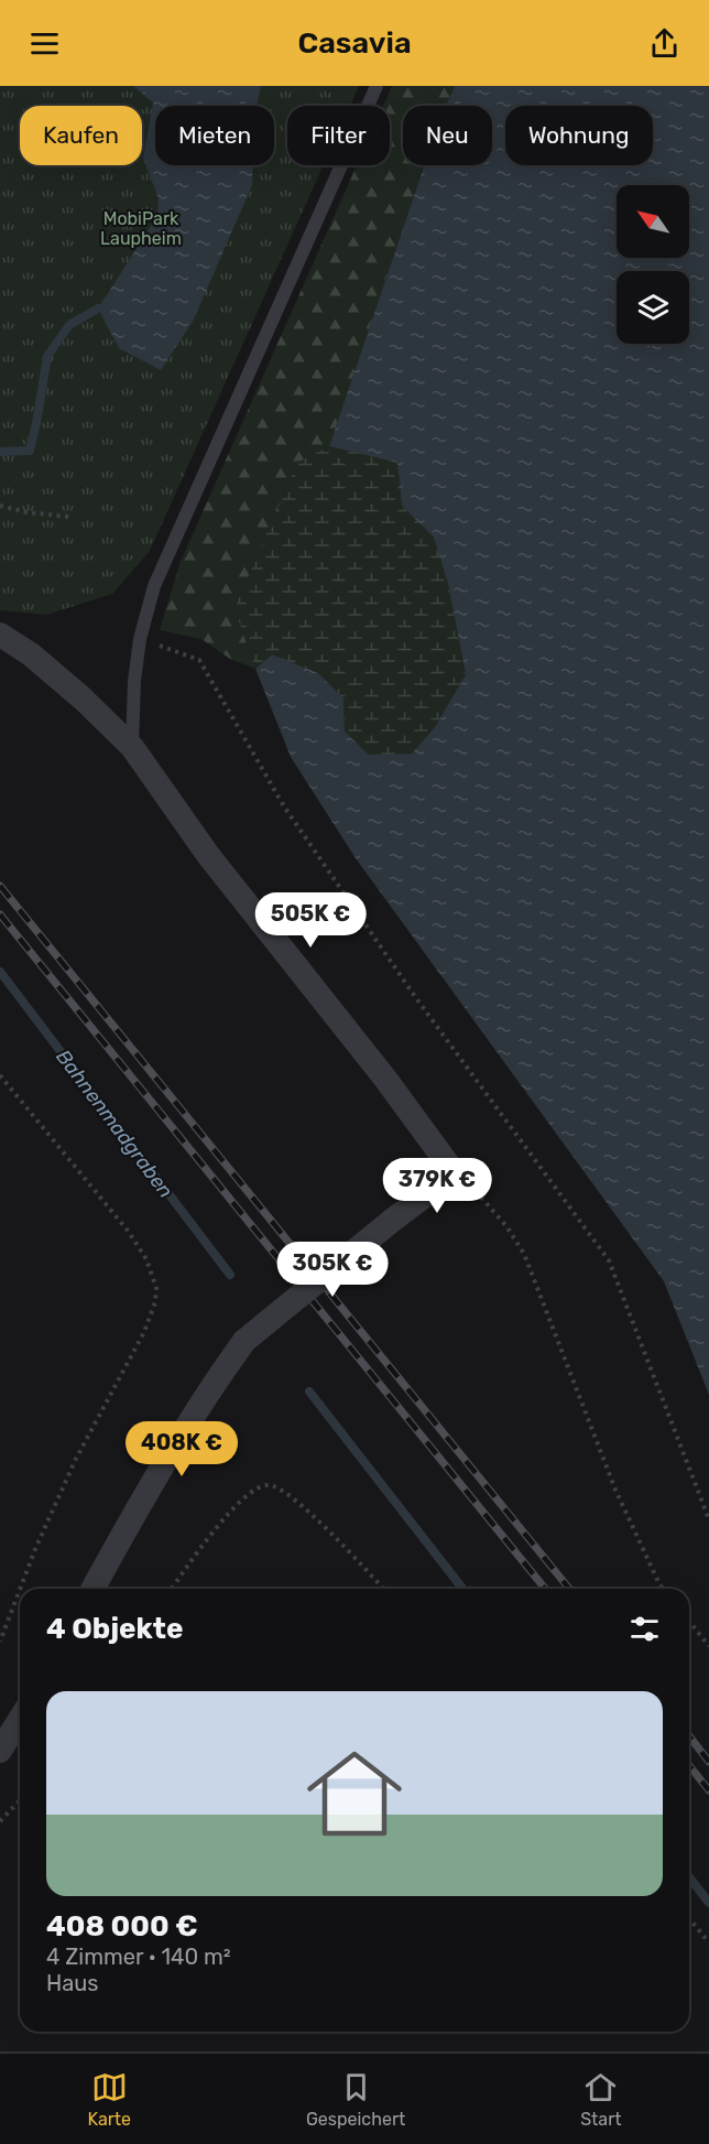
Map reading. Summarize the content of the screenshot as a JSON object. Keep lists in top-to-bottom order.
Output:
{
  "water": ["Bahnenmadgraben"],
  "parks": ["MobiPark Laupheim"],
  "north": "top left",
  "page": {
    "header": "Casavia",
    "chip": [
      "Kaufen",
      "Mieten",
      "Filter",
      "Neu",
      "Wohnung"
    ],
    "price": [
      "505K €",
      "379K €",
      "305K €",
      "408K €"
    ],
    "heading": "4 Objekte",
    "list": [
      {
        "name": "408 000 €",
        "note": "4 Zimmer · 140 m² · Haus"
      }
    ],
    "tabs": ["Karte", "Gespeichert", "Start"]
  }
}
